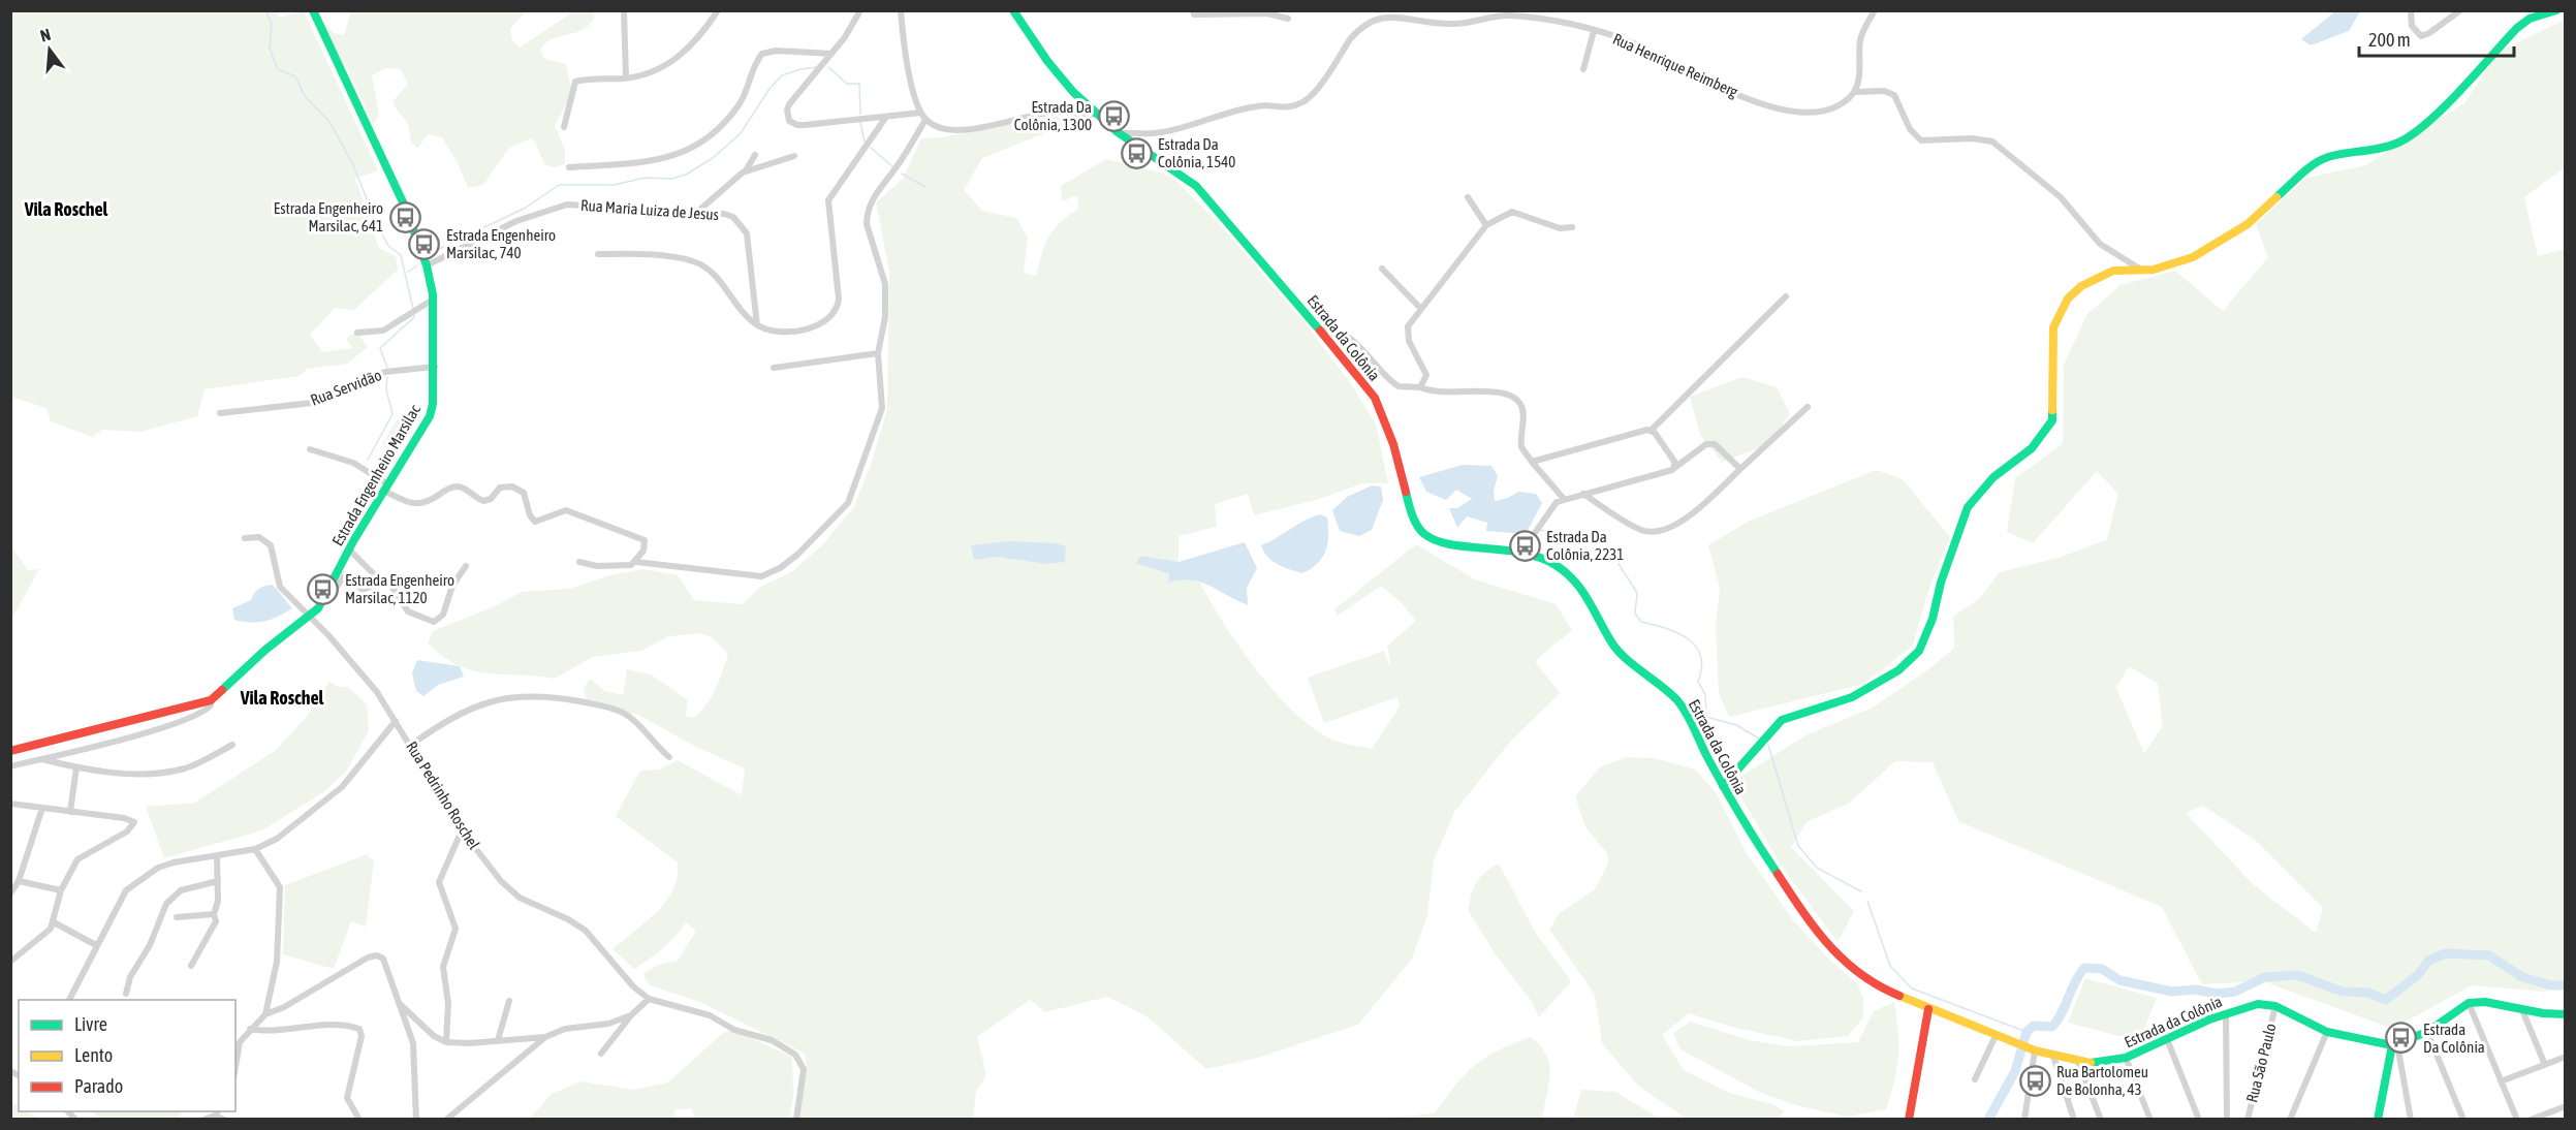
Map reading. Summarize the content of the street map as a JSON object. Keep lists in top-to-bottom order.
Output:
{
  "streets": {
    "main road": ["Estrada da Colônia", "Estrada Engenheiro Marsilac"],
    "street": [
      "Rua Henrique Reimberg",
      "Rua Maria Luiza de Jesus",
      "Rua Servidão",
      "Rua Pedrinho Roschel",
      "Rua São Paulo"
    ]
  },
  "crossings": [
    ["Rua Henrique Reimberg", "Estrada da Colônia"],
    ["Rua Maria Luiza de Jesus", "Estrada Engenheiro Marsilac"],
    ["Estrada da Colônia", "Rua São Paulo"],
    ["Rua Servidão", "Estrada Engenheiro Marsilac"],
    ["Estrada Engenheiro Marsilac", "Rua Pedrinho Roschel"]
  ],
  "districts": ["Vila Roschel", "Vila Roschel"],
  "places": {
    "bus stop": [
      "Estrada Da Colônia, 1300",
      "Estrada Da Colônia, 1540",
      "Estrada Engenheiro Marsilac, 641",
      "Estrada Engenheiro Marsilac, 740",
      "Estrada Da Colônia, 2231",
      "Estrada Engenheiro Marsilac, 1120",
      "Estrada Da Colônia",
      "Rua Bartolomeu De Bolonha, 43"
    ]
  },
  "legend": ["Livre", "Lento", "Parado"],
  "scale_bar": "200 m",
  "north": "top"
}
